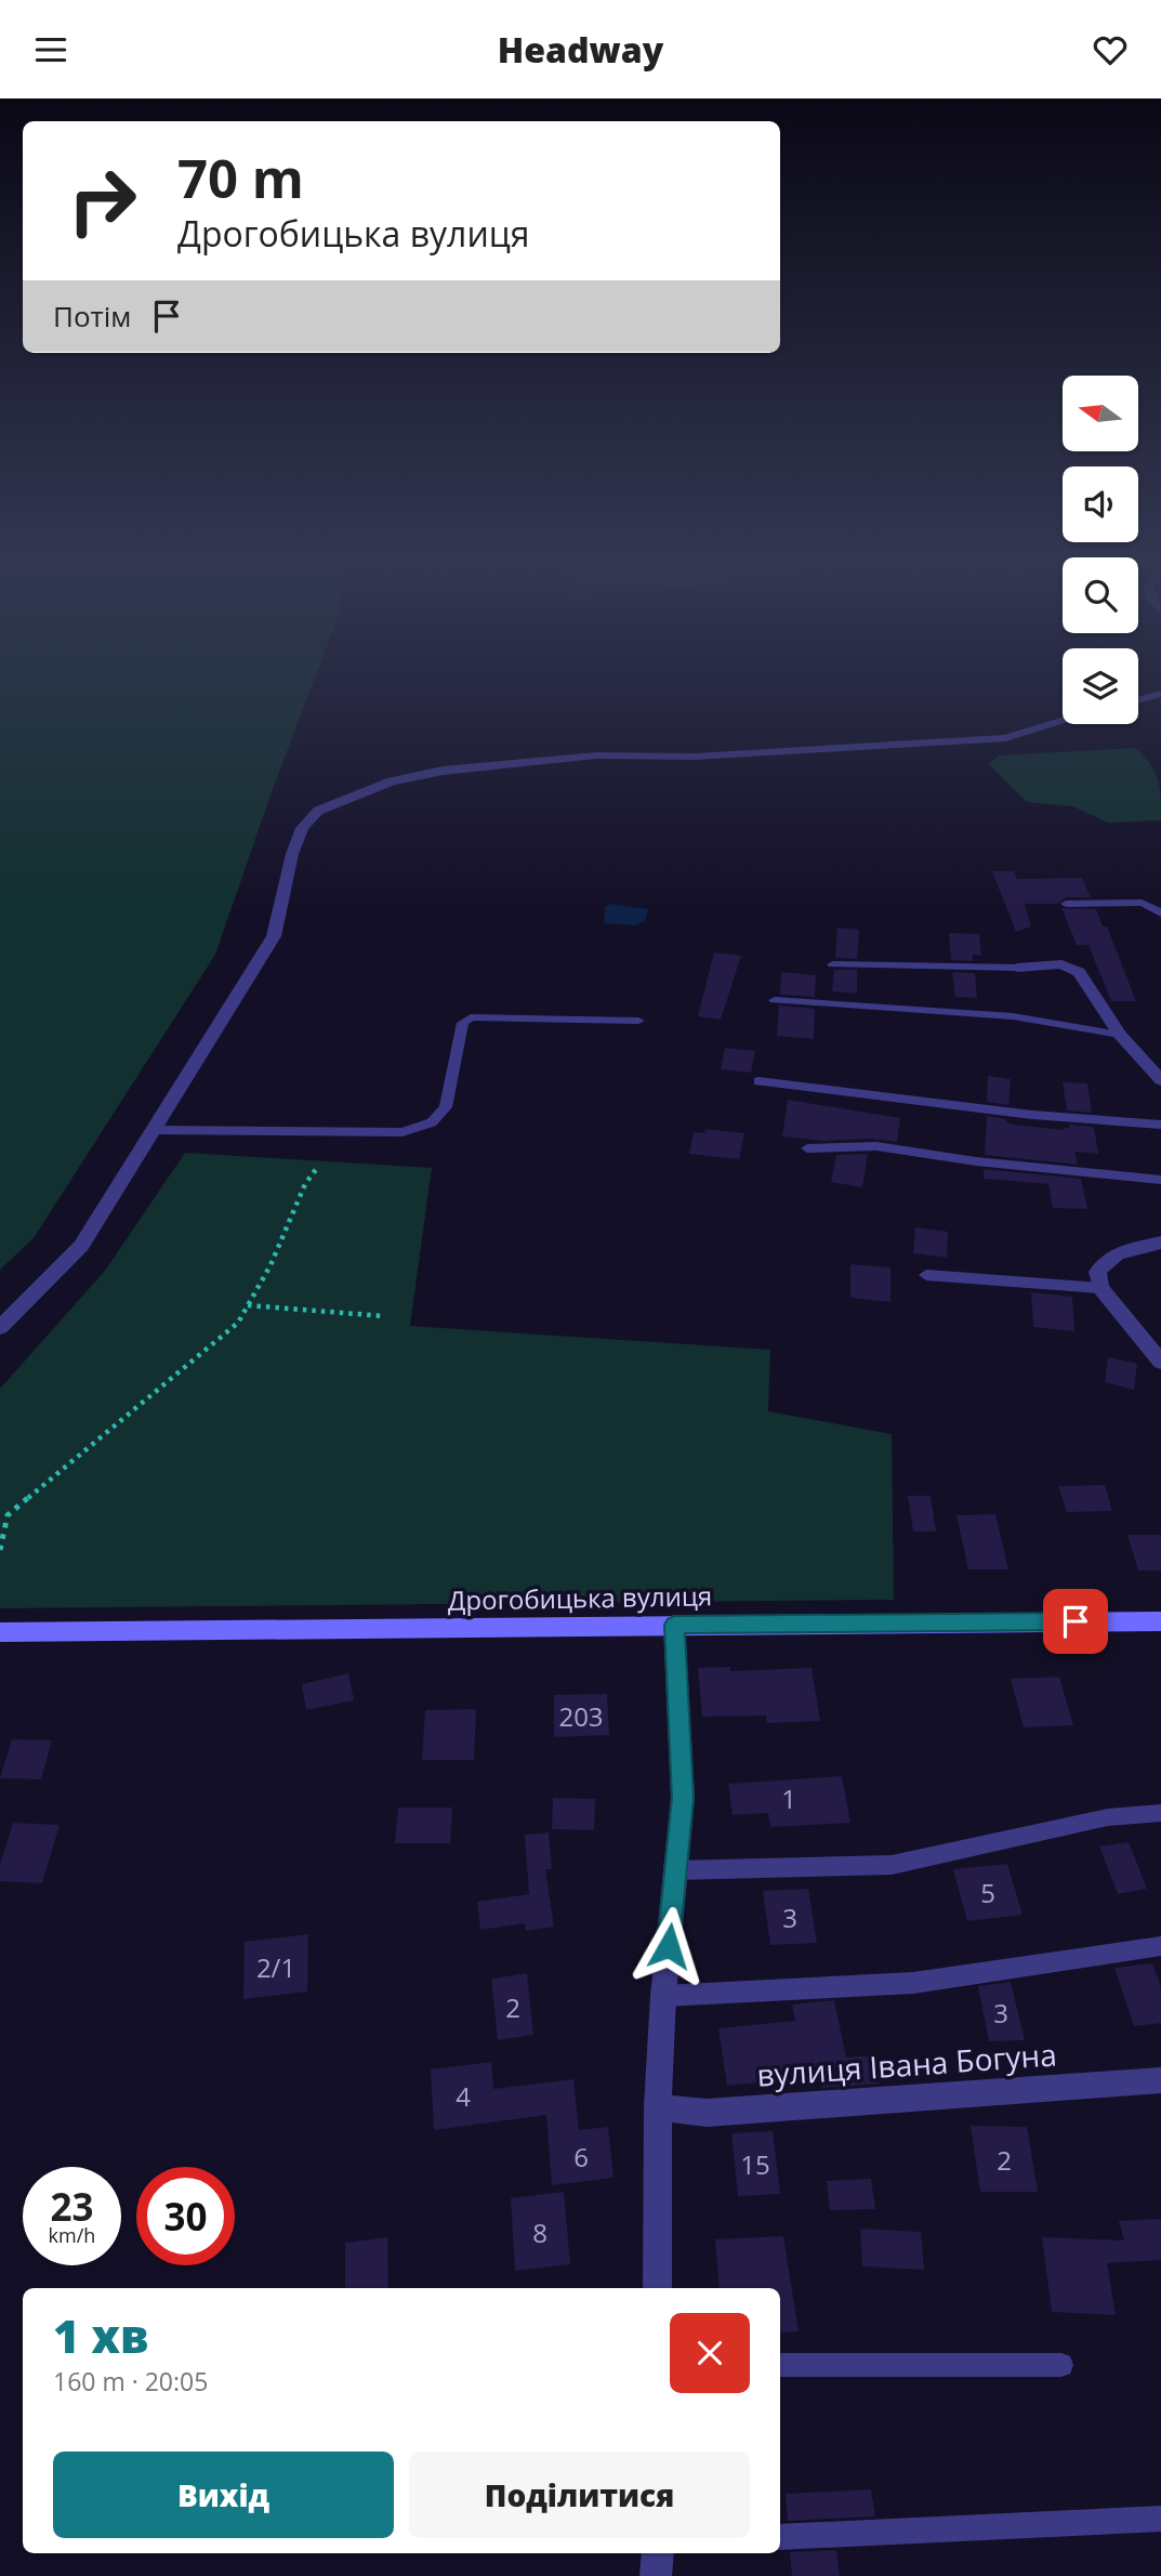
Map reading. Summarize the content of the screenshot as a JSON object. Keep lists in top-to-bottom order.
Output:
{
  "streets": {
    "street": ["Дрогобицька вулиця", "вулиця Івана Богуна"]
  },
  "house_numbers": [
    "203",
    "1",
    "5",
    "3",
    "2/1",
    "2",
    "3",
    "4",
    "6",
    "2",
    "15",
    "8"
  ],
  "north": "left",
  "page": {
    "header": "Headway",
    "turn": ["70 m", "Дрогобицька вулиця"],
    "then": "Потім",
    "speed": "23 km/h",
    "limit": "30",
    "heading": ["1 хв", "160 m · 20:05"],
    "buttons": ["Вихід", "Поділитися"]
  }
}
